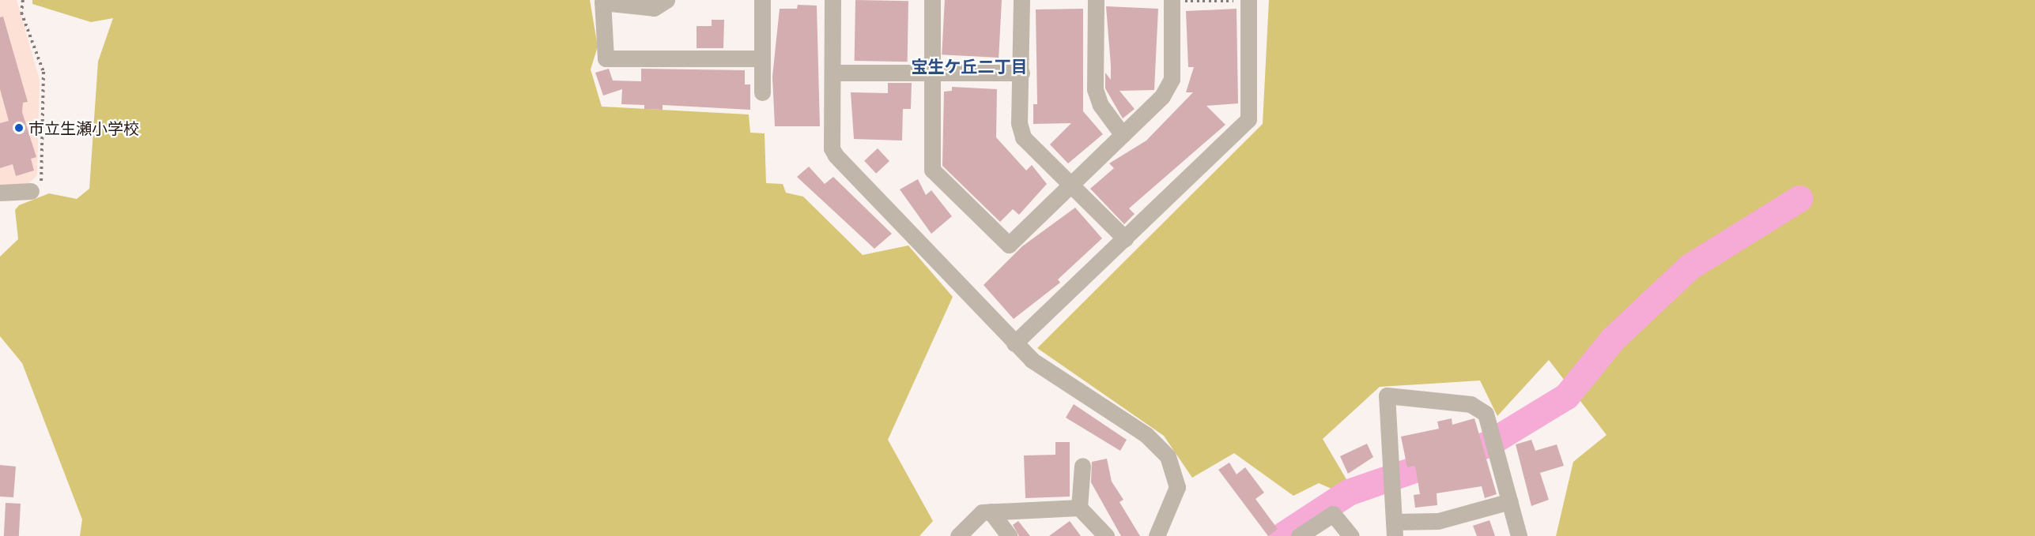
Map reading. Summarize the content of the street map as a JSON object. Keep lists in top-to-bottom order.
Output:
{
  "districts": ["宝生ケ丘二丁目"],
  "places": ["市立生瀬小学校"]
}
